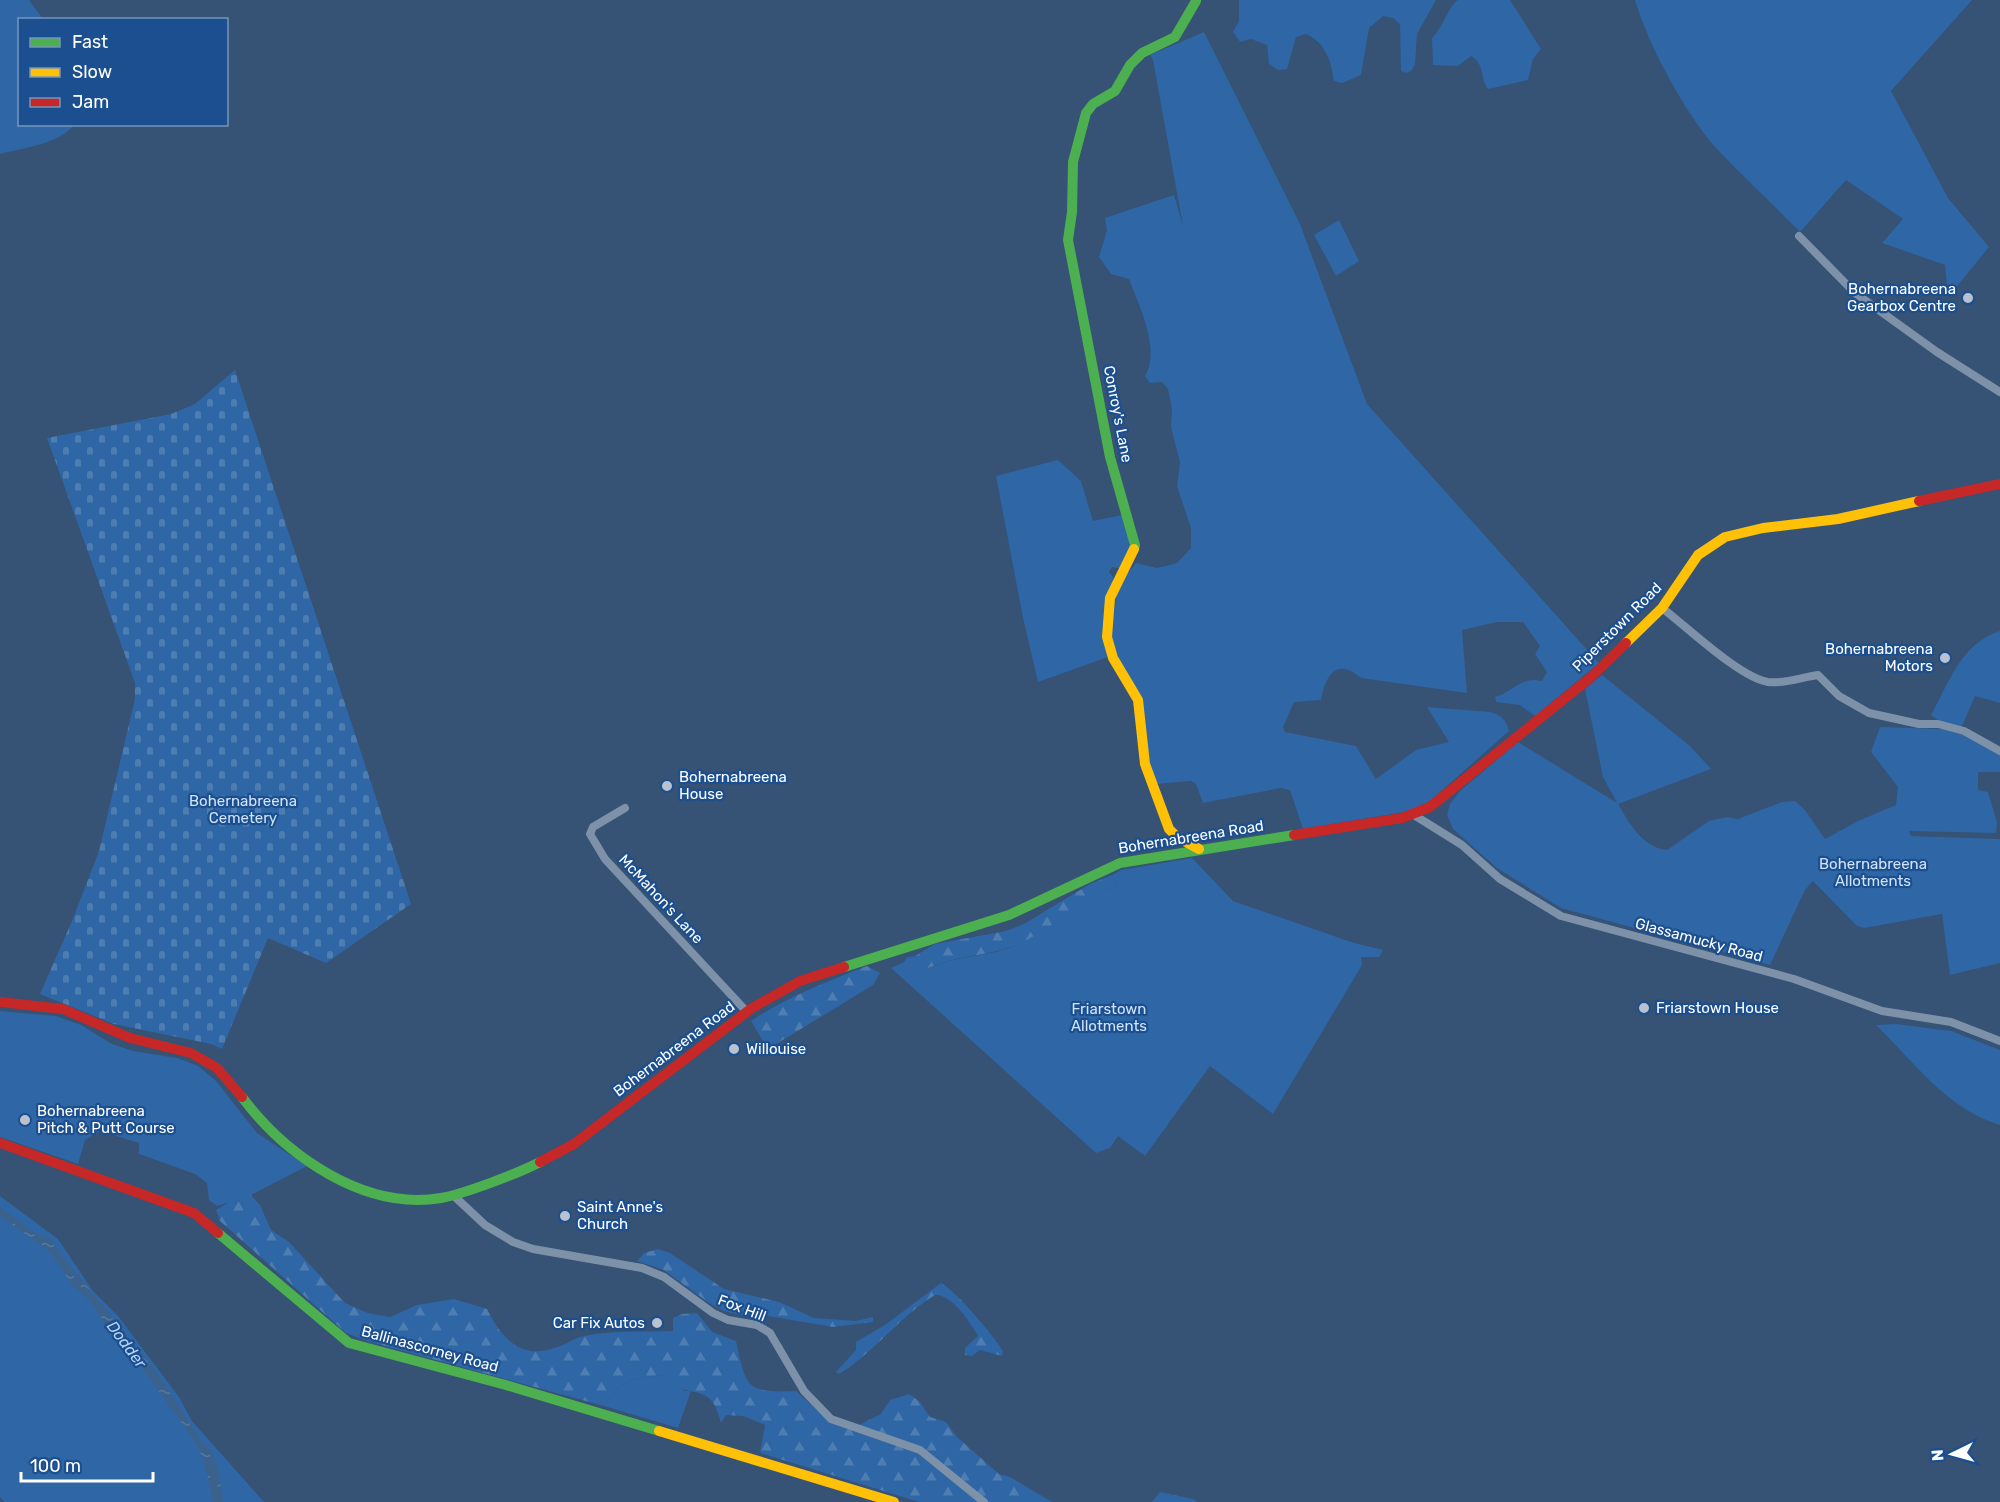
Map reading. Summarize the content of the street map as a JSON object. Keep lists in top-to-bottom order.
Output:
{
  "streets": {
    "street": [
      "Conroy's Lane",
      "Piperstown Road",
      "Bohernabreena Road",
      "McMahon's Lane",
      "Glassamucky Road",
      "Fox Hill",
      "Ballinascorney Road"
    ]
  },
  "crossings": [
    ["Conroy's Lane", "Bohernabreena Road"],
    ["Piperstown Road", "Bohernabreena Road"],
    ["Piperstown Road", "Glassamucky Road"],
    ["Bohernabreena Road", "McMahon's Lane"],
    ["Bohernabreena Road", "Glassamucky Road"],
    ["Bohernabreena Road", "Fox Hill"]
  ],
  "water": ["Dodder"],
  "parks": ["Bohernabreena Cemetery", "Bohernabreena Allotments", "Friarstown Allotments"],
  "places": [
    "Bohernabreena Gearbox Centre",
    "Bohernabreena Motors",
    "Bohernabreena House",
    "Friarstown House",
    "Willouise",
    "Bohernabreena Pitch & Putt Course",
    "Saint Anne's Church",
    "Car Fix Autos"
  ],
  "legend": ["Fast", "Slow", "Jam"],
  "scale_bar": "100 m",
  "north": "left"
}
